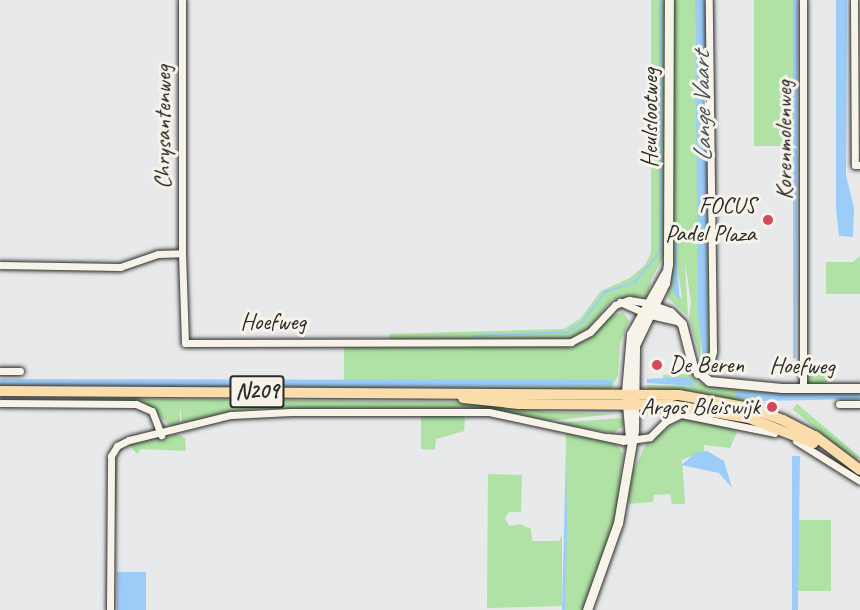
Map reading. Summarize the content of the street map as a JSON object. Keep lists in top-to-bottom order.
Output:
{
  "streets": {
    "main road": ["N209"],
    "street": [
      "Heulslootweg",
      "Chrysantenweg",
      "Korenmolenweg",
      "Hoefweg"
    ]
  },
  "crossings": [
    ["Heulslootweg", "Hoefweg"],
    ["Heulslootweg", "N209"],
    ["Chrysantenweg", "Hoefweg"],
    ["Korenmolenweg", "Hoefweg"]
  ],
  "water": ["Lange Vaart"],
  "places": ["FOCUS Padel Plaza", "De Beren", "Argos Bleiswijk"]
}
